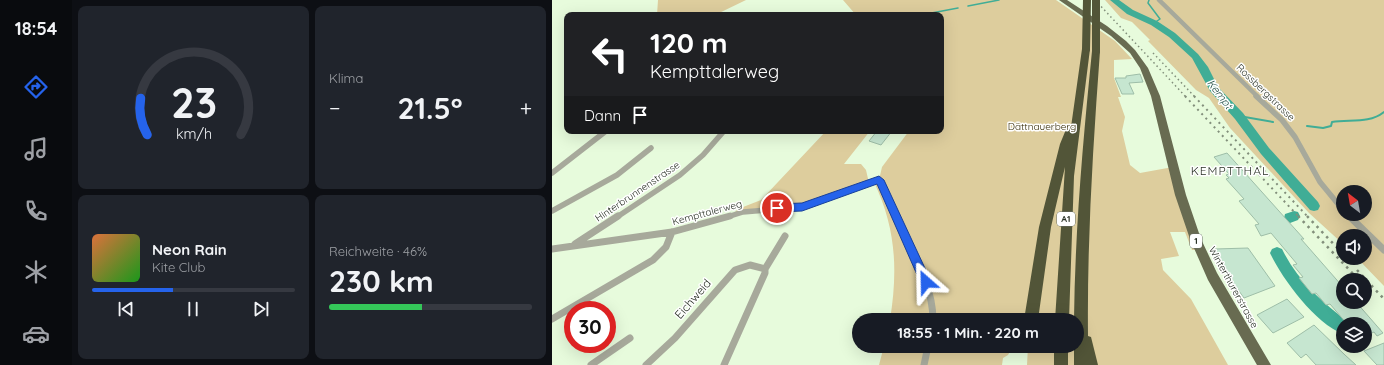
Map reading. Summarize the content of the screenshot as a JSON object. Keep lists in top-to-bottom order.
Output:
{
  "streets": {
    "highway": ["A1"],
    "main road": ["1", "Winterthurerstrasse"],
    "street": [
      "Rossbergstrasse",
      "Hinterbrunnenstrasse",
      "Kempttalerweg",
      "Eichweid"
    ]
  },
  "crossings": [
    ["Hinterbrunnenstrasse", "Kempttalerweg"]
  ],
  "districts": ["KEMPTTHAL"],
  "water": ["Kempt"],
  "parks": ["Dättnauerberg"],
  "north": "top left",
  "page": {
    "tabs": "18:54",
    "tile": [
      "Klima",
      ["Reichweite · 46%", "230 km"]
    ],
    "turn": ["120 m", "Kempttalerweg"],
    "heat": ["−", "21.5°", "+"],
    "then": "Dann",
    "song": ["Neon Rain", "Kite Club"],
    "limit": "30",
    "trip": "18:55 · 1 Min. · 220 m",
    "gauge": ["23", "km/h"]
  }
}
